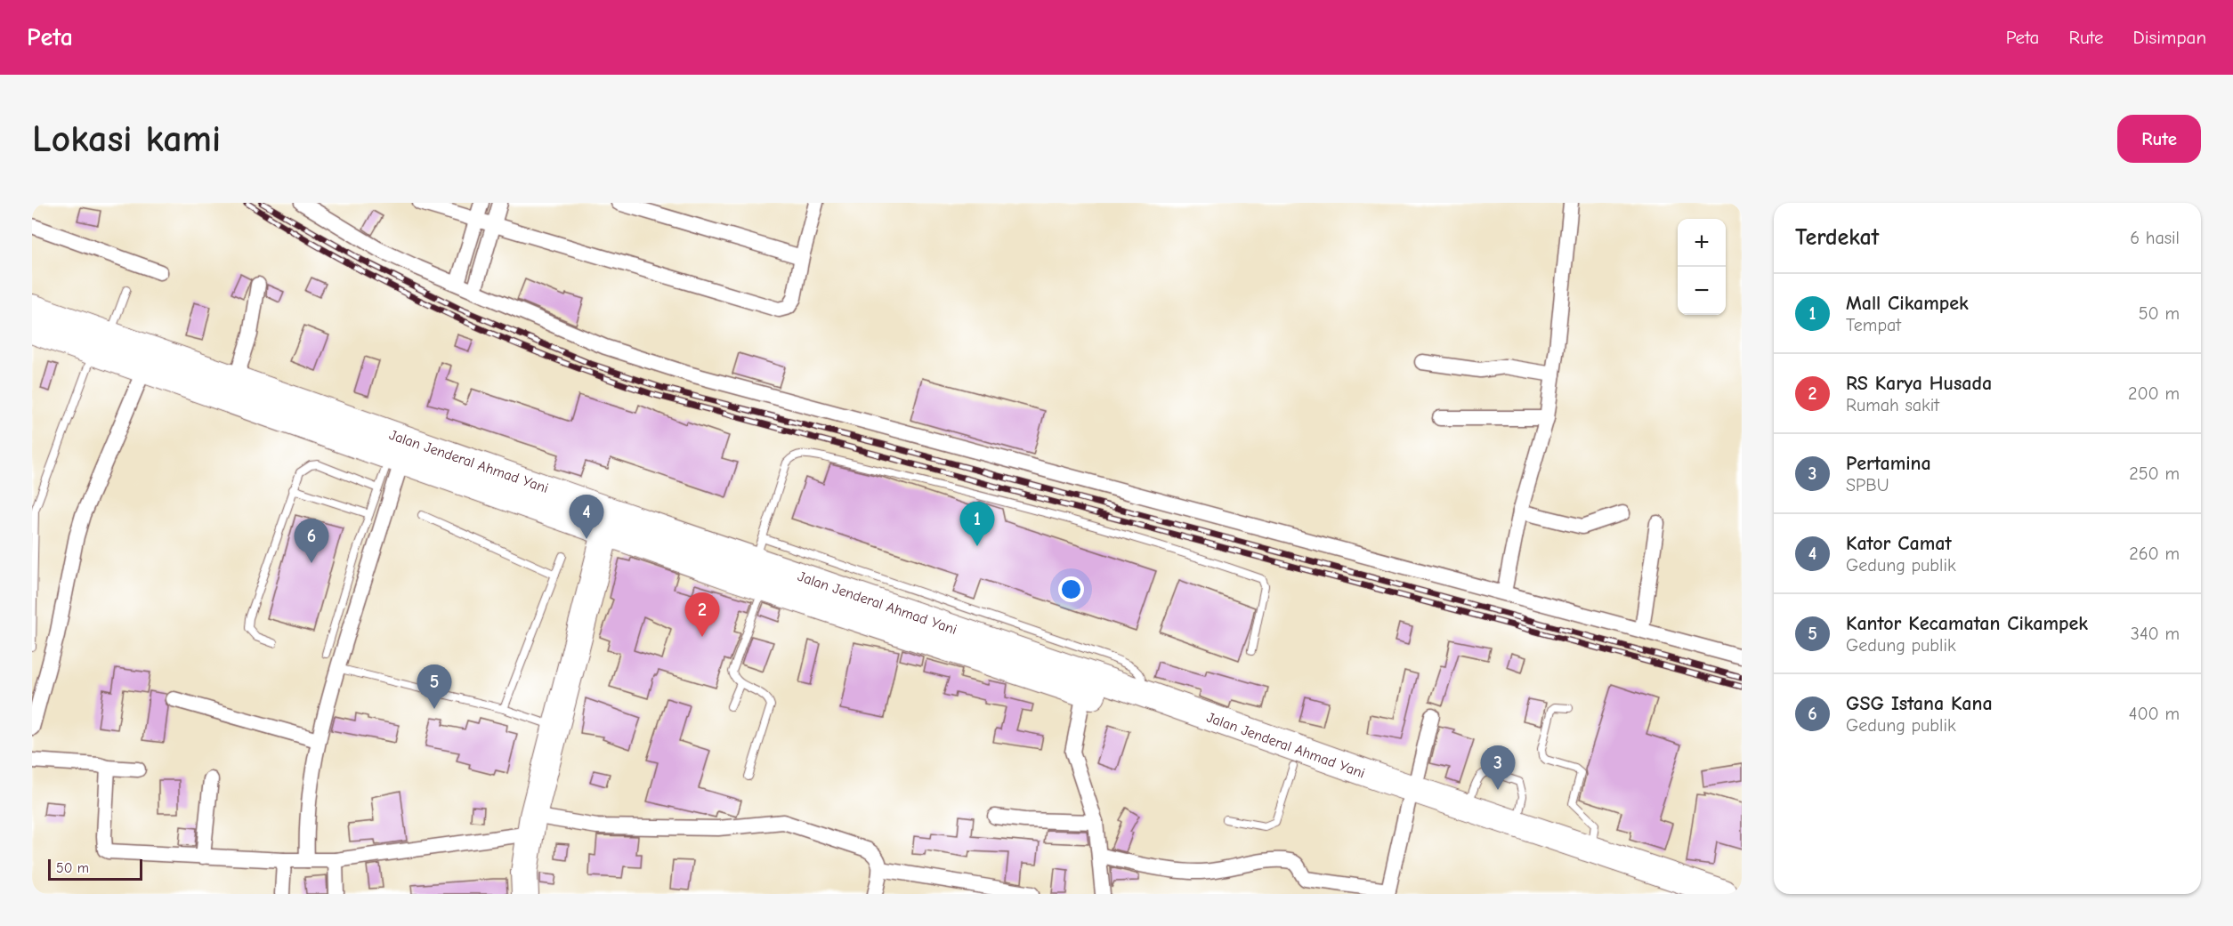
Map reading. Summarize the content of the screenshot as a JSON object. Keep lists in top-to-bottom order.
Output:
{
  "streets": {
    "highway": ["Jalan Jenderal Ahmad Yani"]
  },
  "scale_bar": "50 m",
  "page": {
    "header": "Peta",
    "nav": ["Peta", "Rute", "Disimpan"],
    "buttons": "Rute",
    "title": "Lokasi kami",
    "heading": ["Terdekat", "6 hasil"],
    "map_buttons": ["+", "−"],
    "list": [
      {
        "mark": "1",
        "name": "Mall Cikampek",
        "note": "Tempat",
        "value": "50 m"
      },
      {
        "mark": "2",
        "name": "RS Karya Husada",
        "note": "Rumah sakit",
        "value": "200 m"
      },
      {
        "mark": "3",
        "name": "Pertamina",
        "note": "SPBU",
        "value": "250 m"
      },
      {
        "mark": "4",
        "name": "Kator Camat",
        "note": "Gedung publik",
        "value": "260 m"
      },
      {
        "mark": "5",
        "name": "Kantor Kecamatan Cikampek",
        "note": "Gedung publik",
        "value": "340 m"
      },
      {
        "mark": "6",
        "name": "GSG Istana Kana",
        "note": "Gedung publik",
        "value": "400 m"
      }
    ],
    "pins": [
      "4",
      "1",
      "6",
      "2",
      "5",
      "3"
    ],
    "scale": "50 m"
  }
}
